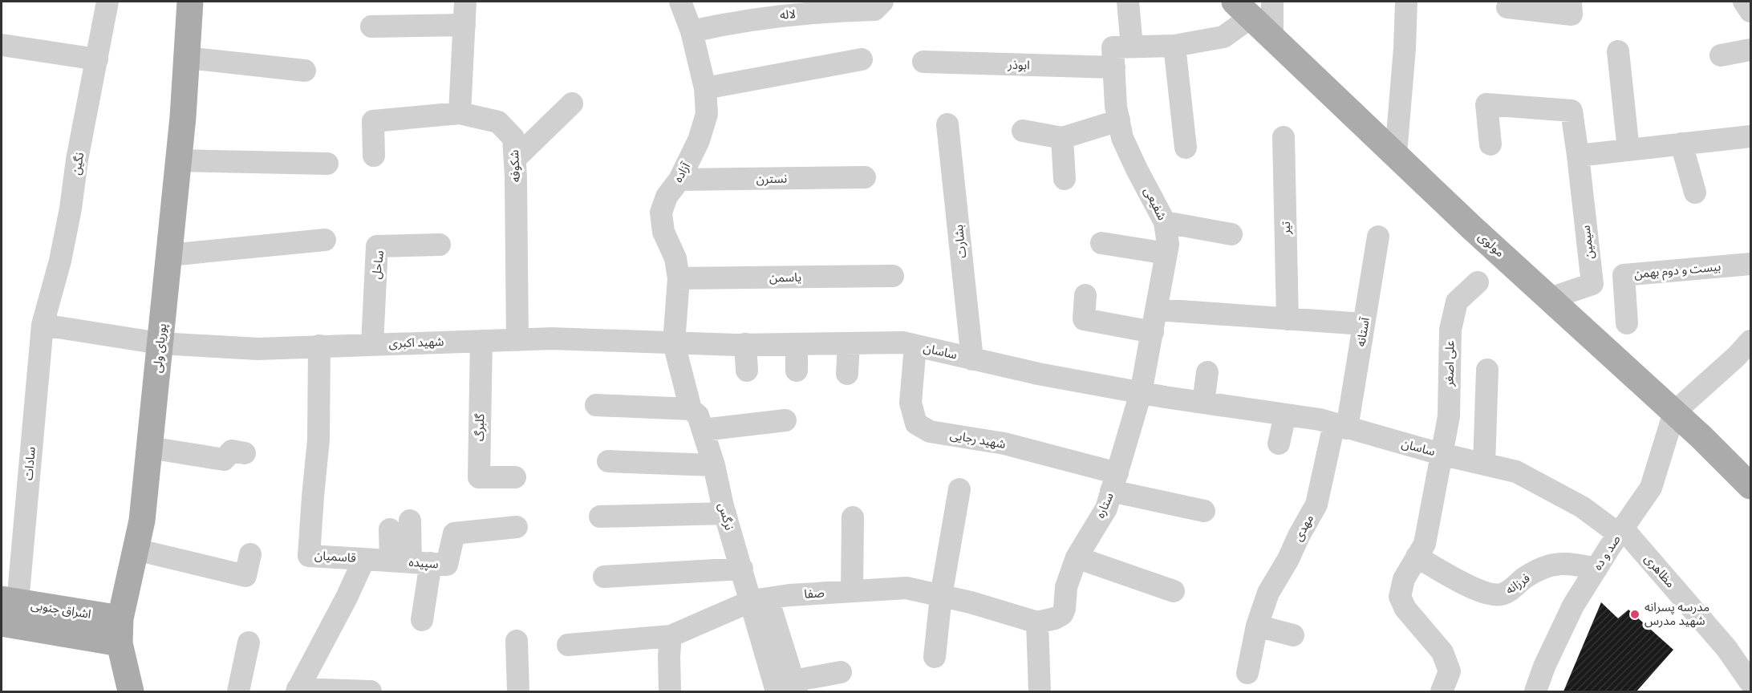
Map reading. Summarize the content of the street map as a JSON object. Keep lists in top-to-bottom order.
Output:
{
  "streets": {
    "main road": ["مولوی", "پوریای ولی", "اشراق جنوبی"],
    "street": [
      "لاله",
      "ابوذر",
      "نگین",
      "شکوفه",
      "آزاده",
      "نسترن",
      "شفیعی",
      "تیر",
      "بشارت",
      "سیمین",
      "ساحل",
      "بیست و دوم بهمن",
      "یاسمن",
      "آستانه",
      "شهید اکبری",
      "ساسان",
      "علی اصغر",
      "گلبرگ",
      "شهید رجایی",
      "سادات",
      "ستاره",
      "نرگس",
      "مهدی",
      "صد و ده",
      "قاسمیان",
      "سپیده",
      "مظاهری",
      "فرزانه",
      "صفا"
    ]
  },
  "crossings": [
    ["لاله", "آزاده"],
    ["ابوذر", "شفیعی"],
    ["ابوذر", "مولوی"],
    ["نگین", "شهید اکبری"],
    ["نگین", "سادات"],
    ["شکوفه", "شهید اکبری"],
    ["آزاده", "نسترن"],
    ["آزاده", "یاسمن"],
    ["آزاده", "شهید اکبری"],
    ["آزاده", "ساسان"],
    ["آزاده", "نرگس"],
    ["شفیعی", "ساسان"],
    ["شفیعی", "ستاره"],
    ["بشارت", "ساسان"],
    ["سیمین", "مولوی"],
    ["مولوی", "صد و ده"],
    ["ساحل", "شهید اکبری"],
    ["آستانه", "ساسان"],
    ["آستانه", "مهدی"],
    ["شهید اکبری", "پوریای ولی"],
    ["شهید اکبری", "ساسان"],
    ["شهید اکبری", "گلبرگ"],
    ["شهید اکبری", "سادات"],
    ["شهید اکبری", "نرگس"],
    ["شهید اکبری", "قاسمیان"],
    ["پوریای ولی", "اشراق جنوبی"],
    ["ساسان", "علی اصغر"],
    ["ساسان", "شهید رجایی"],
    ["ساسان", "ستاره"],
    ["ساسان", "نرگس"],
    ["ساسان", "مهدی"],
    ["ساسان", "صد و ده"],
    ["ساسان", "مظاهری"],
    ["شهید رجایی", "ستاره"],
    ["سادات", "اشراق جنوبی"],
    ["ستاره", "صفا"],
    ["نرگس", "صفا"],
    ["صد و ده", "مظاهری"],
    ["صد و ده", "فرزانه"],
    ["قاسمیان", "سپیده"]
  ],
  "places": ["مدرسه پسرانه شهید مدرس"]
}
